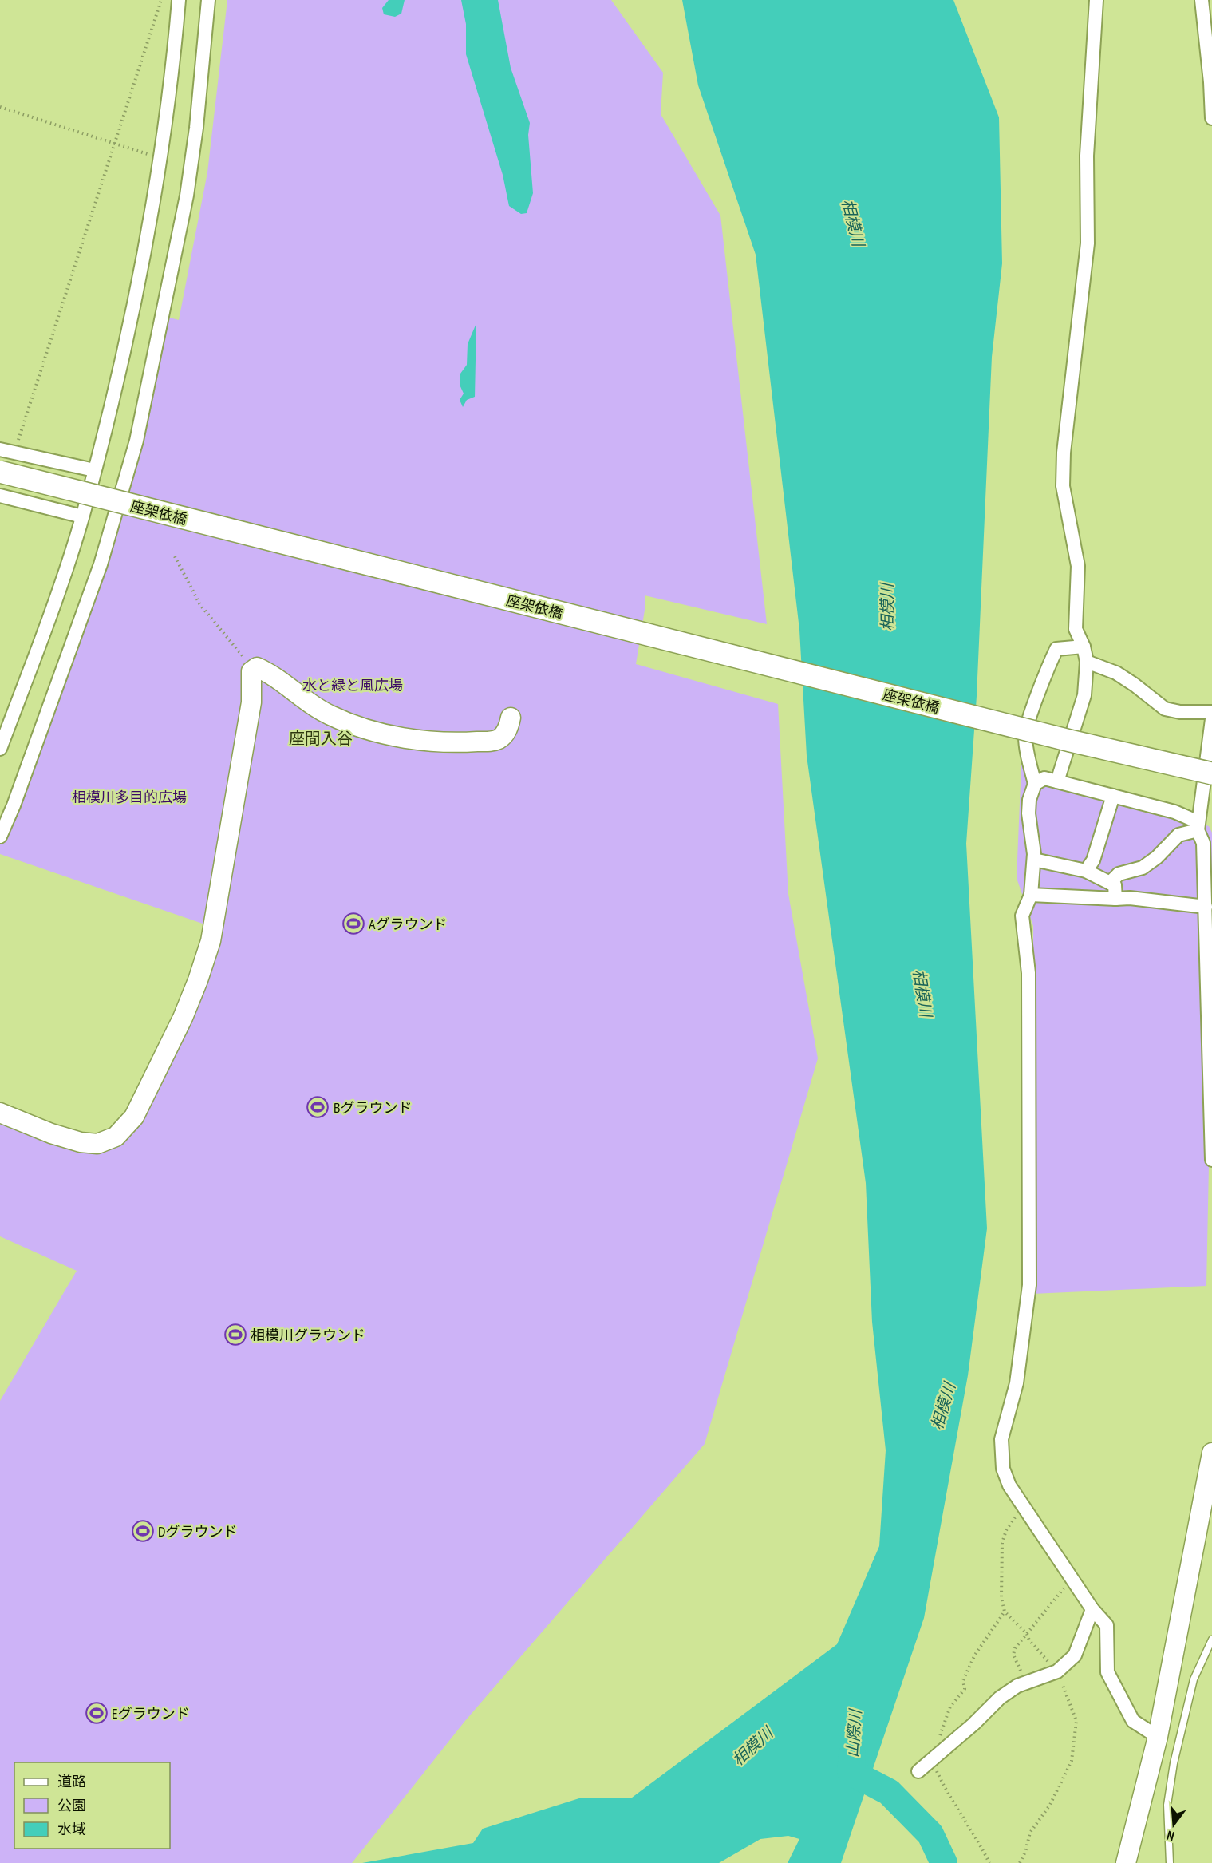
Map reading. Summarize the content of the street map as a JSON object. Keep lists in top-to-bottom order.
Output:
{
  "streets": {
    "main road": ["座架依橋"]
  },
  "districts": ["座間入谷"],
  "water": ["相模川", "山際川"],
  "parks": ["水と緑と風広場", "相模川多目的広場"],
  "places": {
    "sports": [
      "Aグラウンド",
      "Bグラウンド",
      "相模川グラウンド",
      "Dグラウンド",
      "Eグラウンド"
    ]
  },
  "legend": ["道路", "公園", "水域"],
  "north": "bottom"
}
